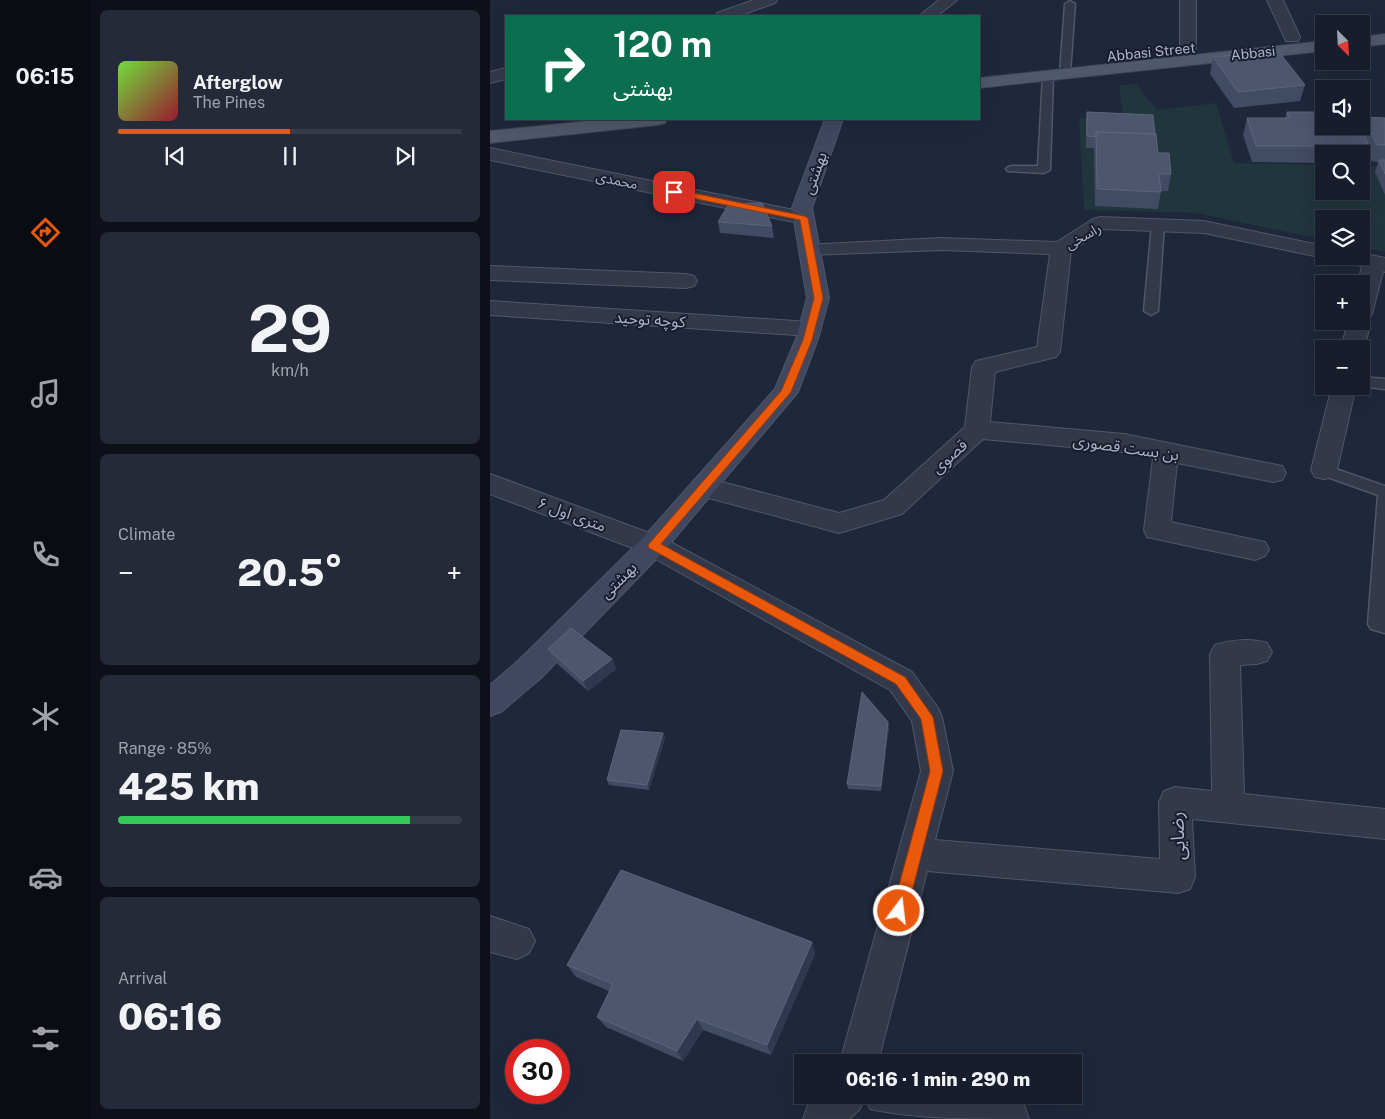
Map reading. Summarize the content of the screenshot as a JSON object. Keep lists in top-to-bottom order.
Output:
{
  "streets": {
    "main road": ["Abbasi Street", "Abbasi", "بهشتی"],
    "street": [
      "محمدی",
      "راسخی",
      "کوچه توحید",
      "بن بست قصوری",
      "قصوی",
      "۶ متری اول",
      "رضایی"
    ]
  },
  "crossings": [
    ["Abbasi Street", "Abbasi"],
    ["بهشتی", "محمدی"],
    ["بهشتی", "راسخی"],
    ["بهشتی", "کوچه توحید"],
    ["بهشتی", "قصوی"],
    ["بهشتی", "۶ متری اول"],
    ["راسخی", "قصوی"],
    ["بن بست قصوری", "قصوی"]
  ],
  "north": "bottom right",
  "page": {
    "tabs": "06:15",
    "map_buttons": ["+", "−"],
    "turn": ["120 m", "بهشتی"],
    "song": ["Afterglow", "The Pines"],
    "tile": [
      ["29", "km/h"],
      "Climate",
      ["Range · 85%", "425 km"],
      ["Arrival", "06:16"]
    ],
    "heat": ["−", "20.5°", "+"],
    "limit": "30",
    "trip": "06:16 · 1 min · 290 m"
  }
}
